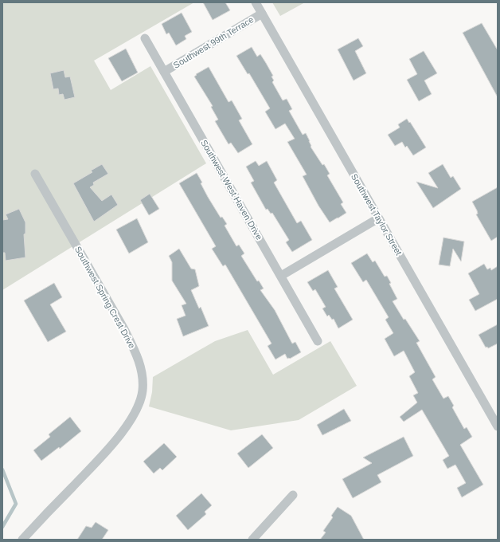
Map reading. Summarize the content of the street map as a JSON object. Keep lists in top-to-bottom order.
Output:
{
  "streets": {
    "street": [
      "Southwest 99th Terrace",
      "Southwest West Haven Drive",
      "Southwest Taylor Street",
      "Southwest Spring Crest Drive"
    ]
  },
  "crossings": [
    ["Southwest 99th Terrace", "Southwest West Haven Drive"],
    ["Southwest 99th Terrace", "Southwest Taylor Street"]
  ]
}
